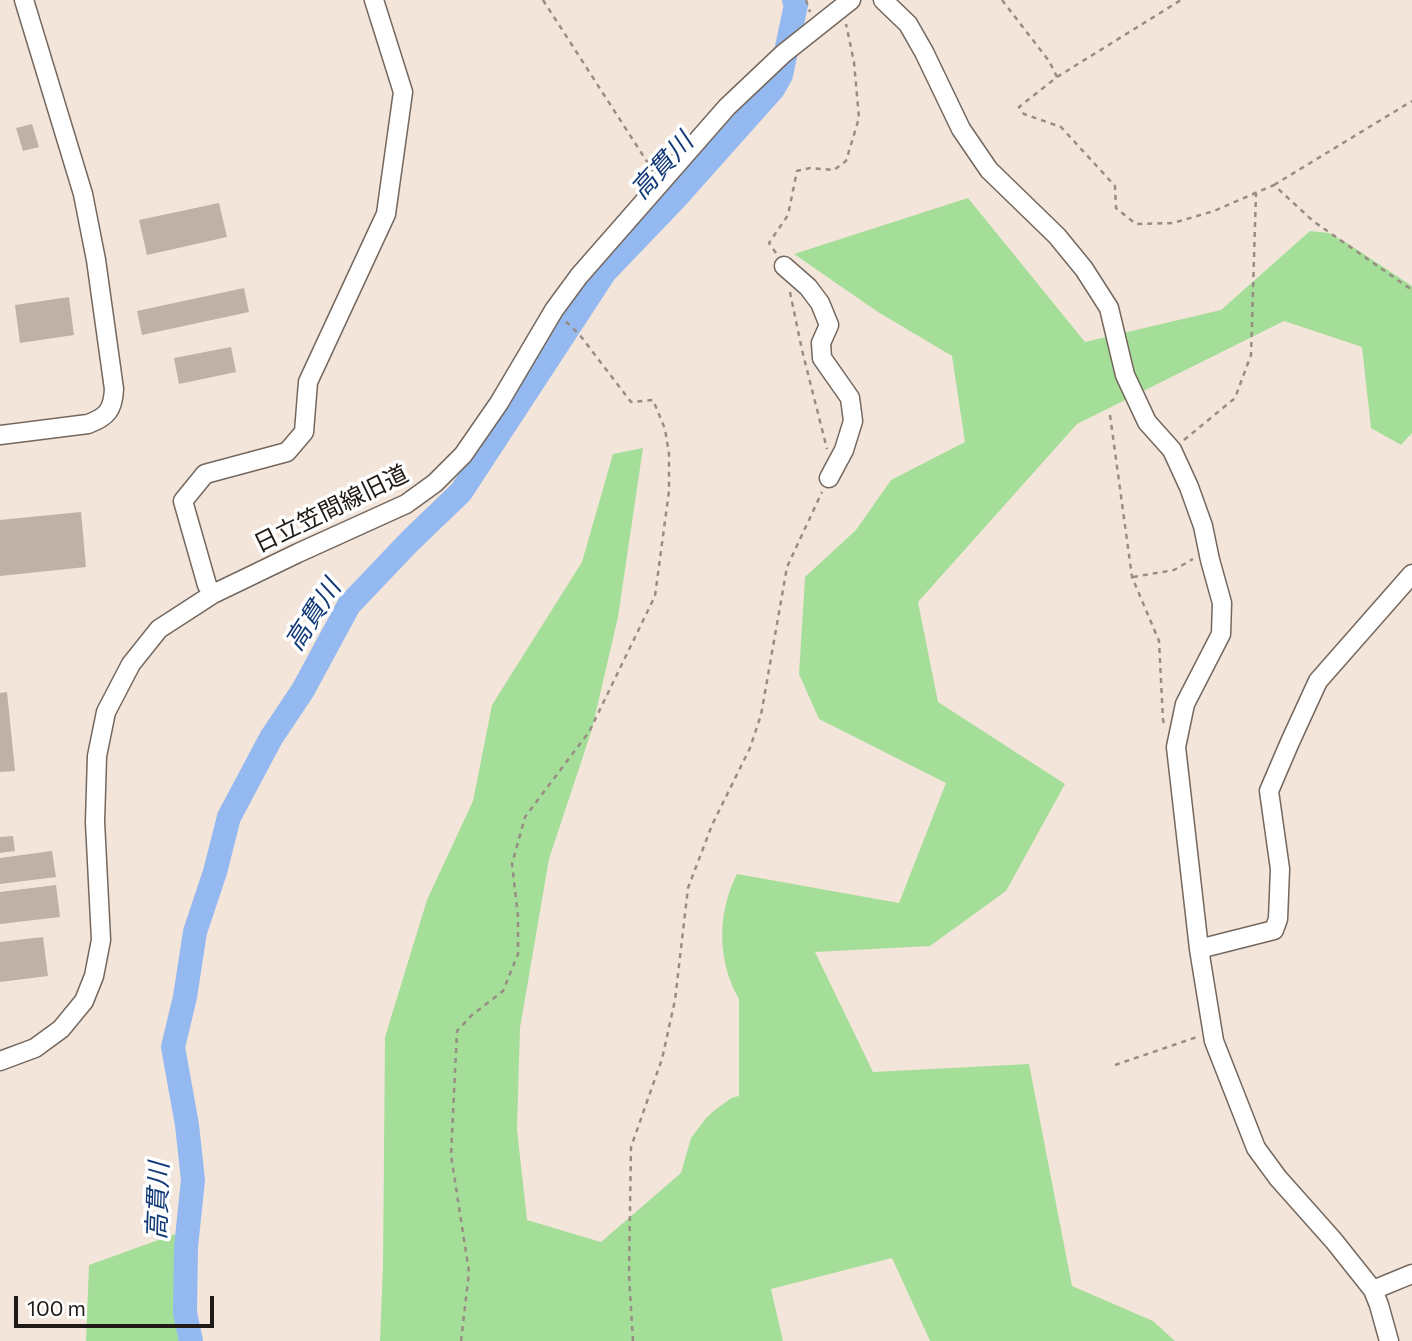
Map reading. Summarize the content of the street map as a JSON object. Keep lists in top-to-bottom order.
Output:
{
  "streets": {
    "street": ["日立笠間線旧道"]
  },
  "water": ["高貫川"],
  "scale_bar": "100 m"
}
